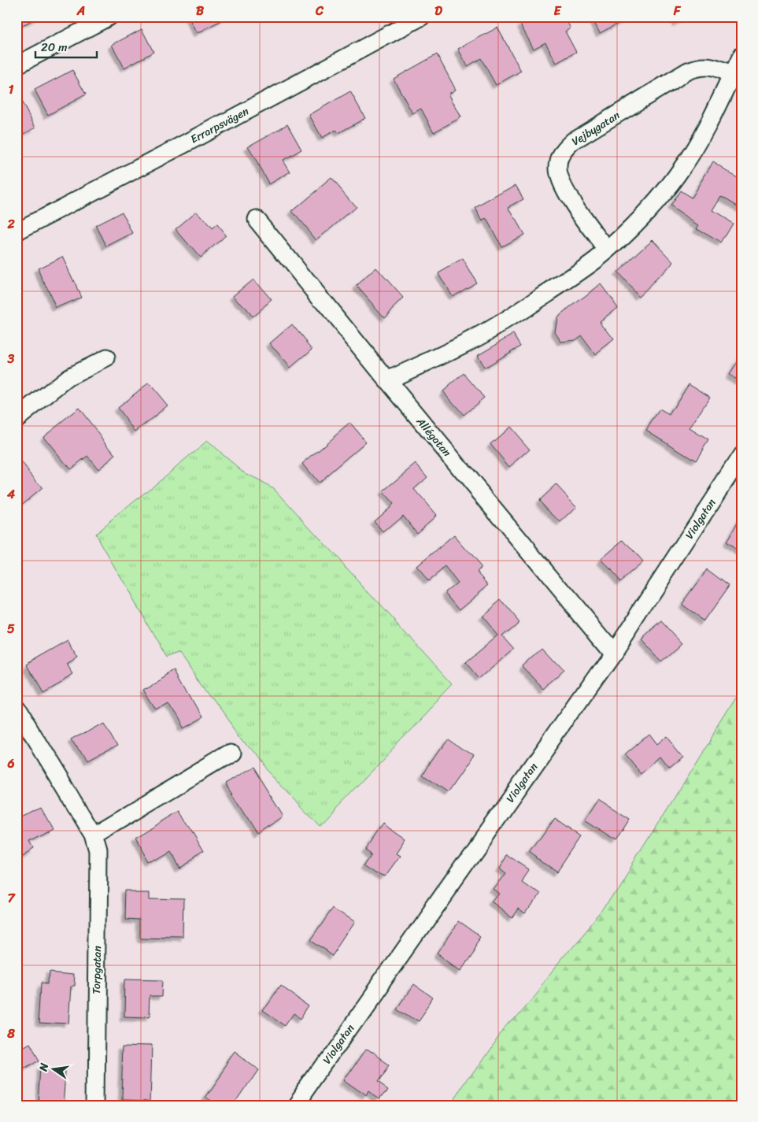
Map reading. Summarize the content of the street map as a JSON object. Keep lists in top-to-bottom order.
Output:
{
  "streets": {
    "street": [
      "Errarpsvägen",
      "Vejbygatan",
      "Allégatan",
      "Violgatan",
      "Torpgatan"
    ]
  },
  "crossings": [
    ["Allégatan", "Violgatan"]
  ],
  "scale_bar": "20 m",
  "north": "left",
  "grid": {
    "columns": [
      "A",
      "B",
      "C",
      "D",
      "E",
      "F"
    ],
    "rows": [
      "1",
      "2",
      "3",
      "4",
      "5",
      "6",
      "7",
      "8"
    ]
  }
}
